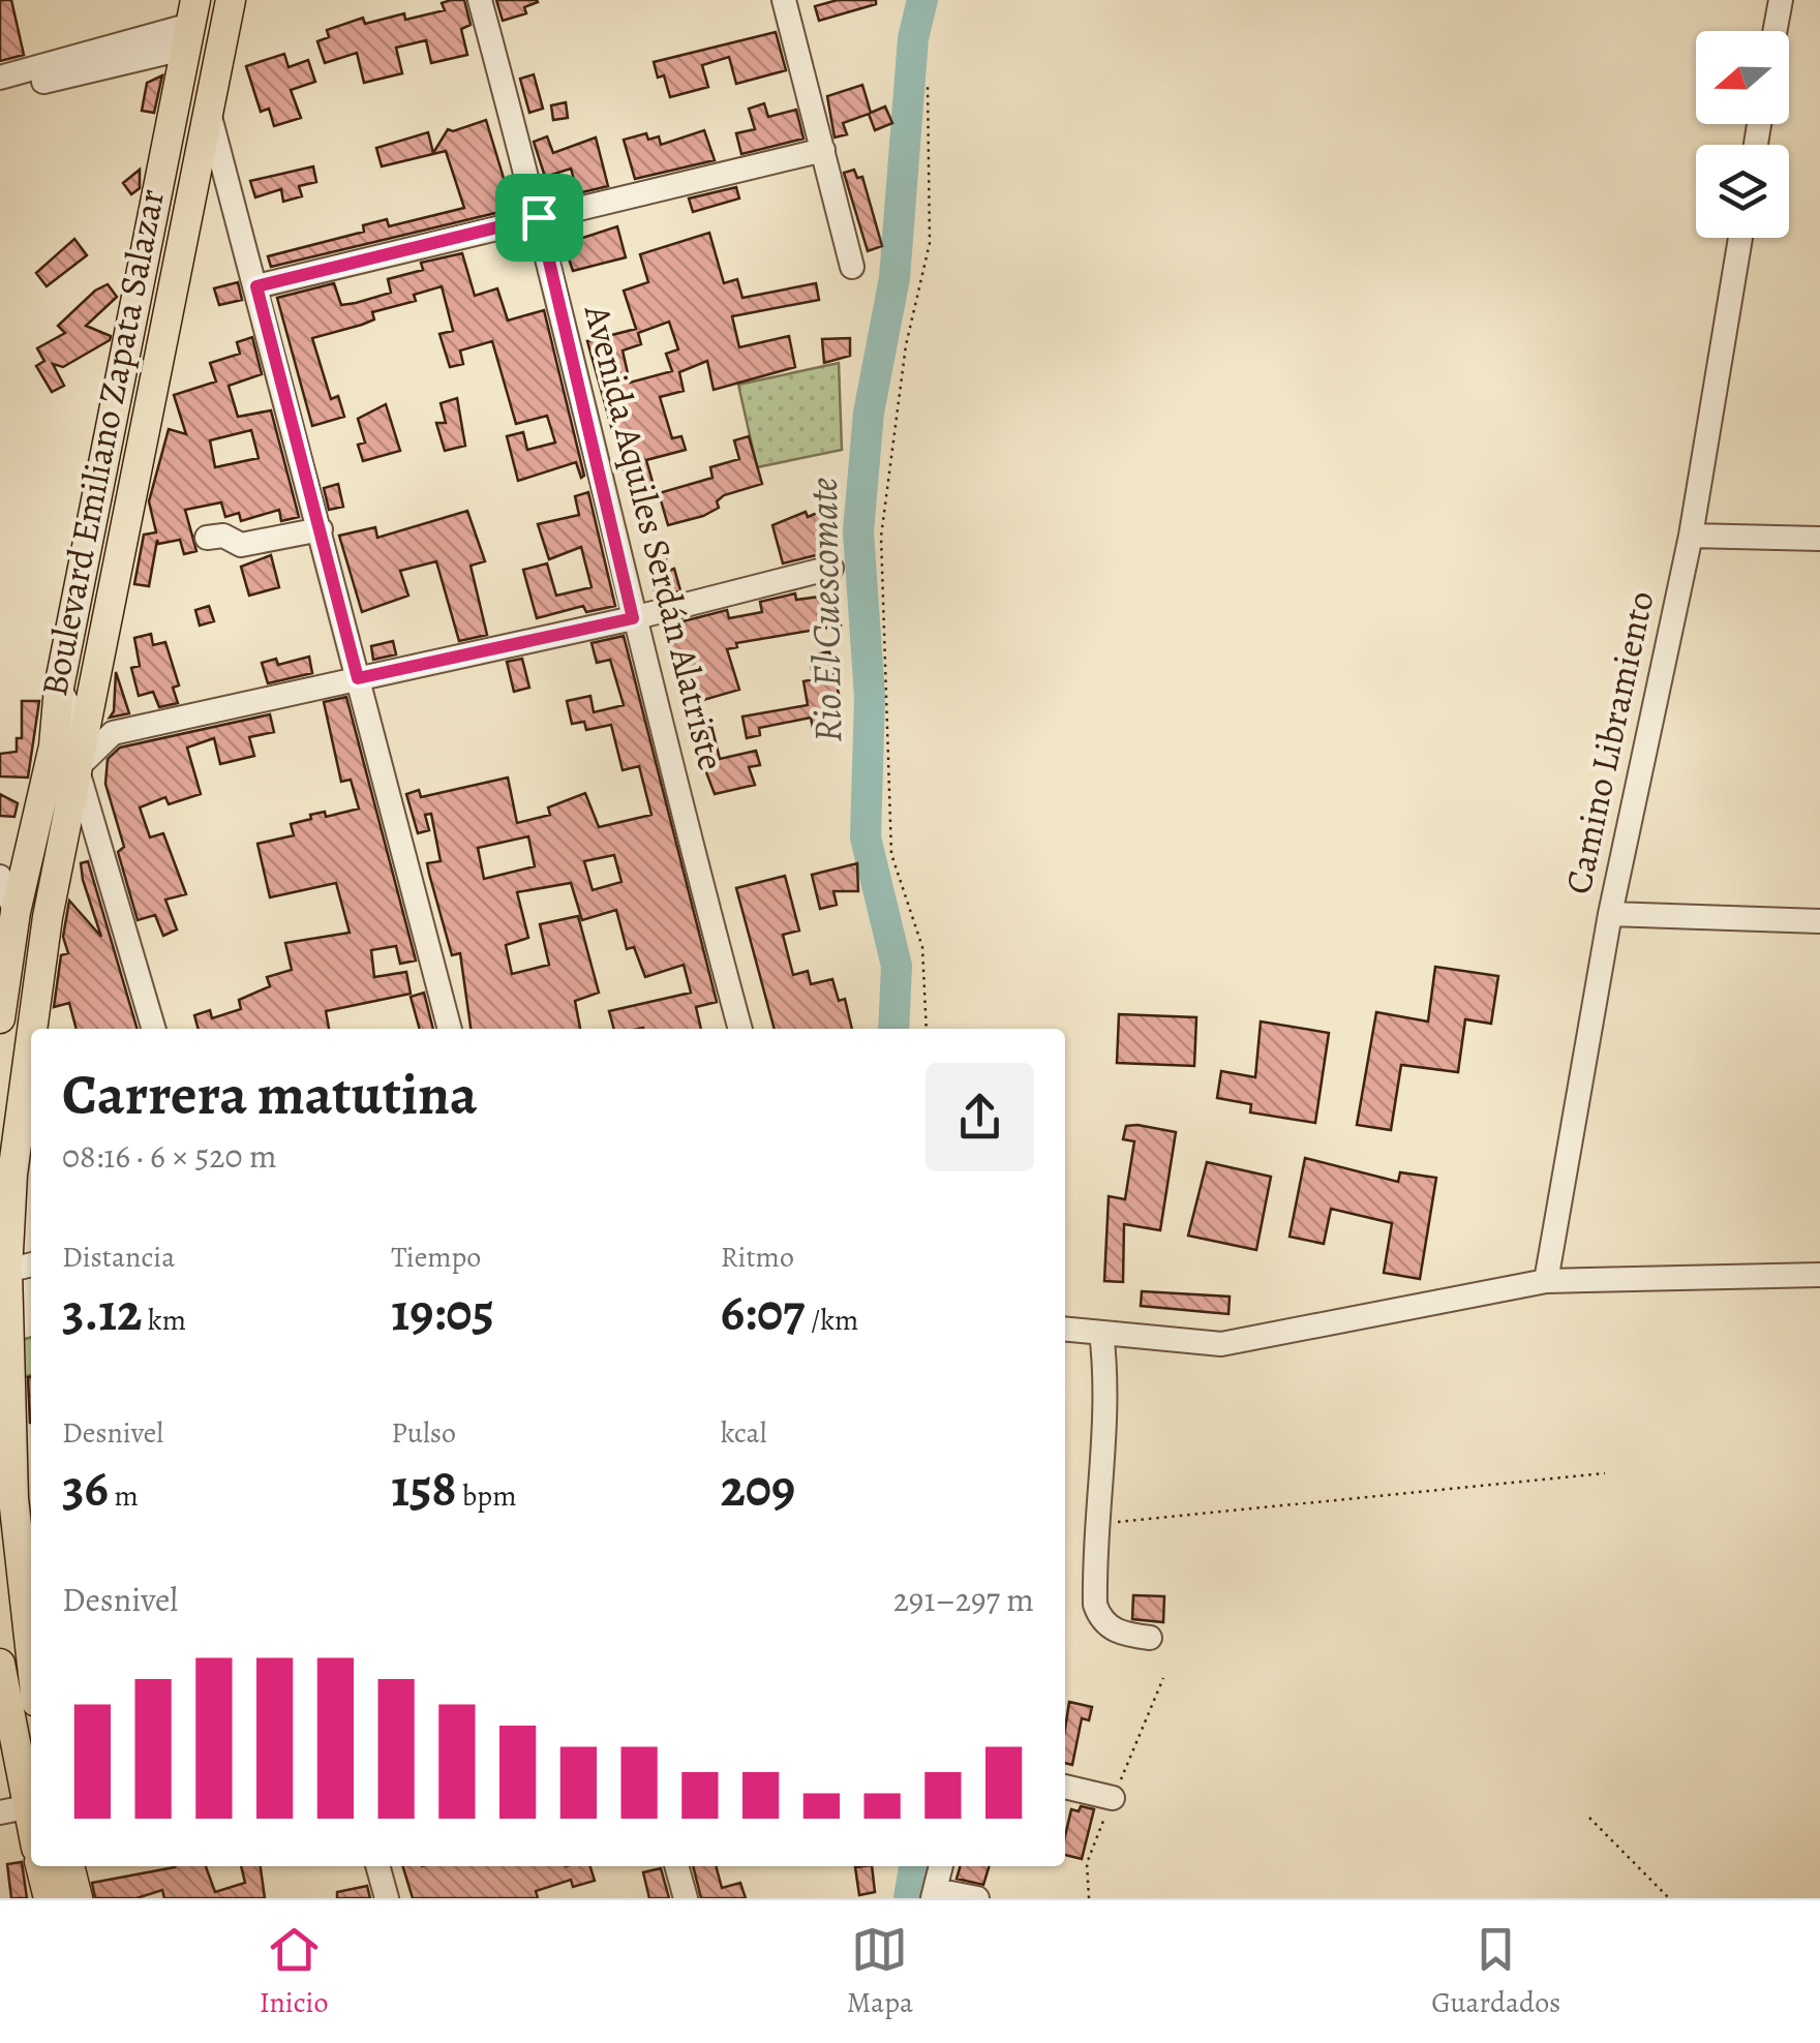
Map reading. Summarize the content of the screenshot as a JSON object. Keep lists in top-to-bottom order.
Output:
{
  "streets": {
    "main road": ["Boulevard Emiliano Zapata Salazar"],
    "street": ["Avenida Aquiles Serdán Alatriste", "Camino Libramiento"]
  },
  "water": ["Rio El Cuescomate"],
  "north": "left",
  "page": {
    "heading": ["Carrera matutina", "08:16 · 6 × 520 m"],
    "stats": [
      ["Distancia", "3.12 km"],
      ["Tiempo", "19:05"],
      ["Ritmo", "6:07 /km"],
      ["Desnivel", "36 m"],
      ["Pulso", "158 bpm"],
      ["kcal", "209"]
    ],
    "chart": ["Desnivel", "291–297 m"],
    "tabs": ["Inicio", "Mapa", "Guardados"]
  }
}
